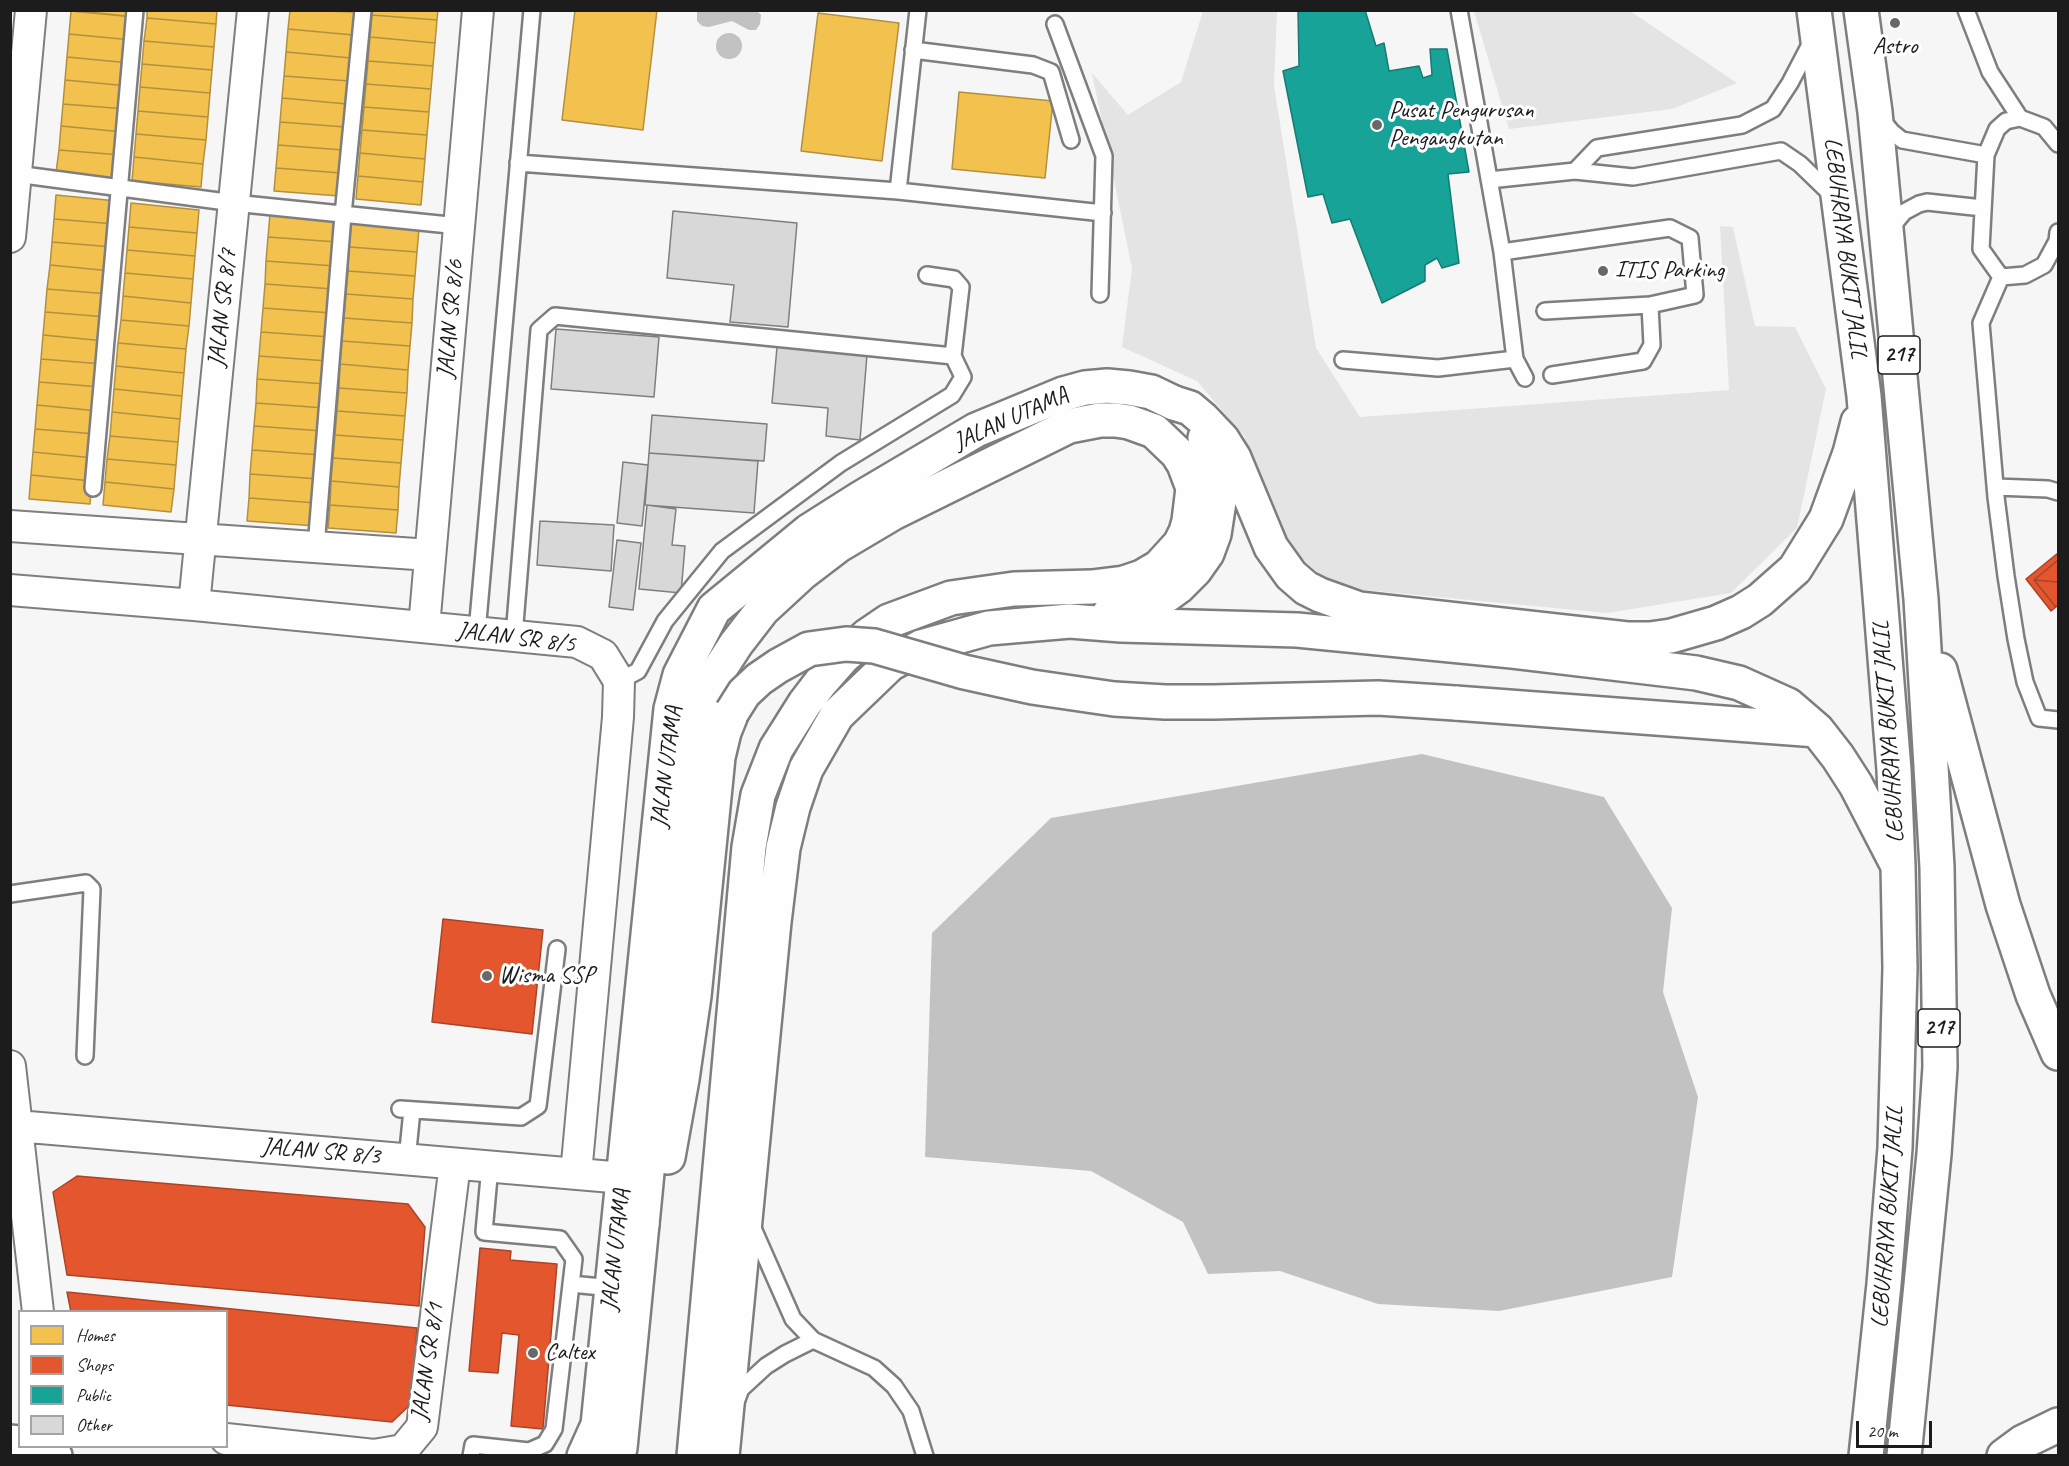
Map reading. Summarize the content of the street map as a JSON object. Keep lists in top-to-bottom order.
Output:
{
  "streets": {
    "main road": ["LEBUHRAYA BUKIT JALIL", "217", "JALAN UTAMA"],
    "street": [
      "JALAN SR 8/7",
      "JALAN SR 8/6",
      "JALAN SR 8/5",
      "JALAN SR 8/3",
      "JALAN SR 8/1"
    ]
  },
  "crossings": [
    ["LEBUHRAYA BUKIT JALIL", "JALAN UTAMA"],
    ["JALAN SR 8/7", "JALAN SR 8/5"],
    ["JALAN SR 8/6", "JALAN SR 8/5"],
    ["JALAN UTAMA", "JALAN SR 8/3"],
    ["JALAN SR 8/3", "JALAN SR 8/1"]
  ],
  "places": [
    "Astro",
    "Pusat Pengurusan Pengangkutan",
    "ITIS Parking",
    "Wisma SSP",
    "Caltex"
  ],
  "legend": [
    "Homes",
    "Shops",
    "Public",
    "Other"
  ],
  "scale_bar": "20 m"
}
